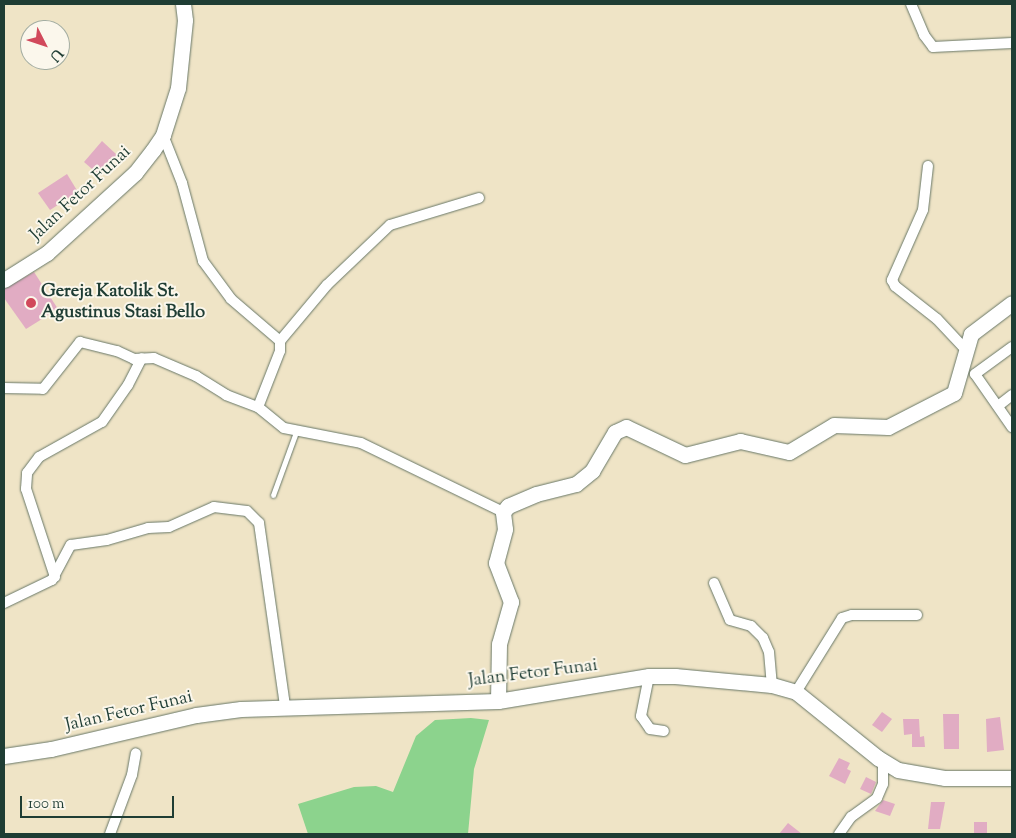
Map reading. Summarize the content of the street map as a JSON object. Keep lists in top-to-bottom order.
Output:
{
  "streets": {
    "street": ["Jalan Fetor Funai"]
  },
  "places": ["Gereja Katolik St. Agustinus Stasi Bello"],
  "scale_bar": "100 m",
  "north": "bottom right"
}
